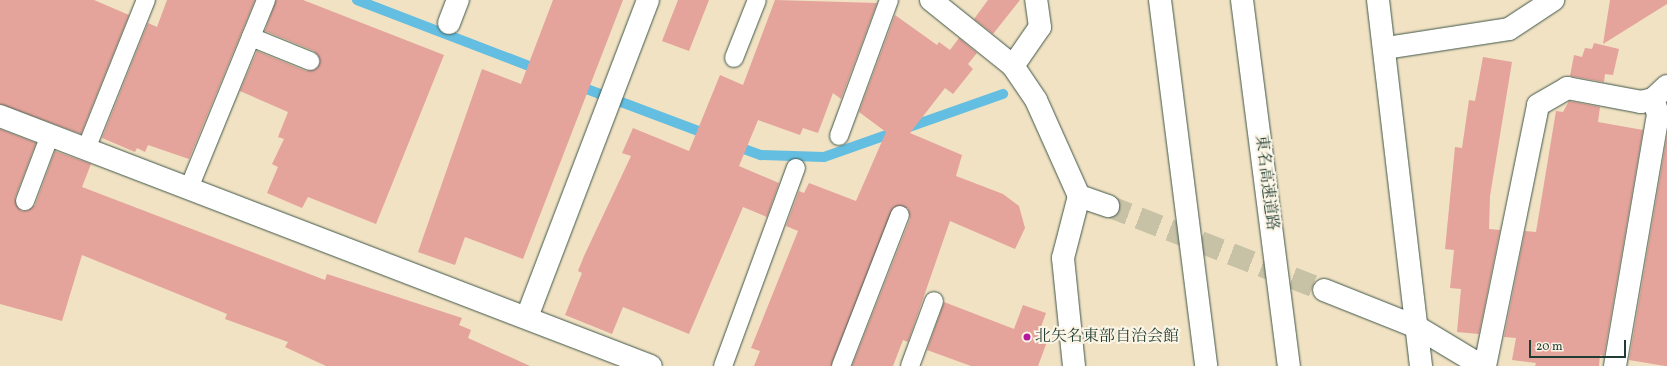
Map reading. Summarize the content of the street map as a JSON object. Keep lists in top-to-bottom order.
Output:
{
  "streets": {
    "main road": ["東名高速道路"]
  },
  "places": ["北矢名東部自治会館"],
  "scale_bar": "20 m"
}
